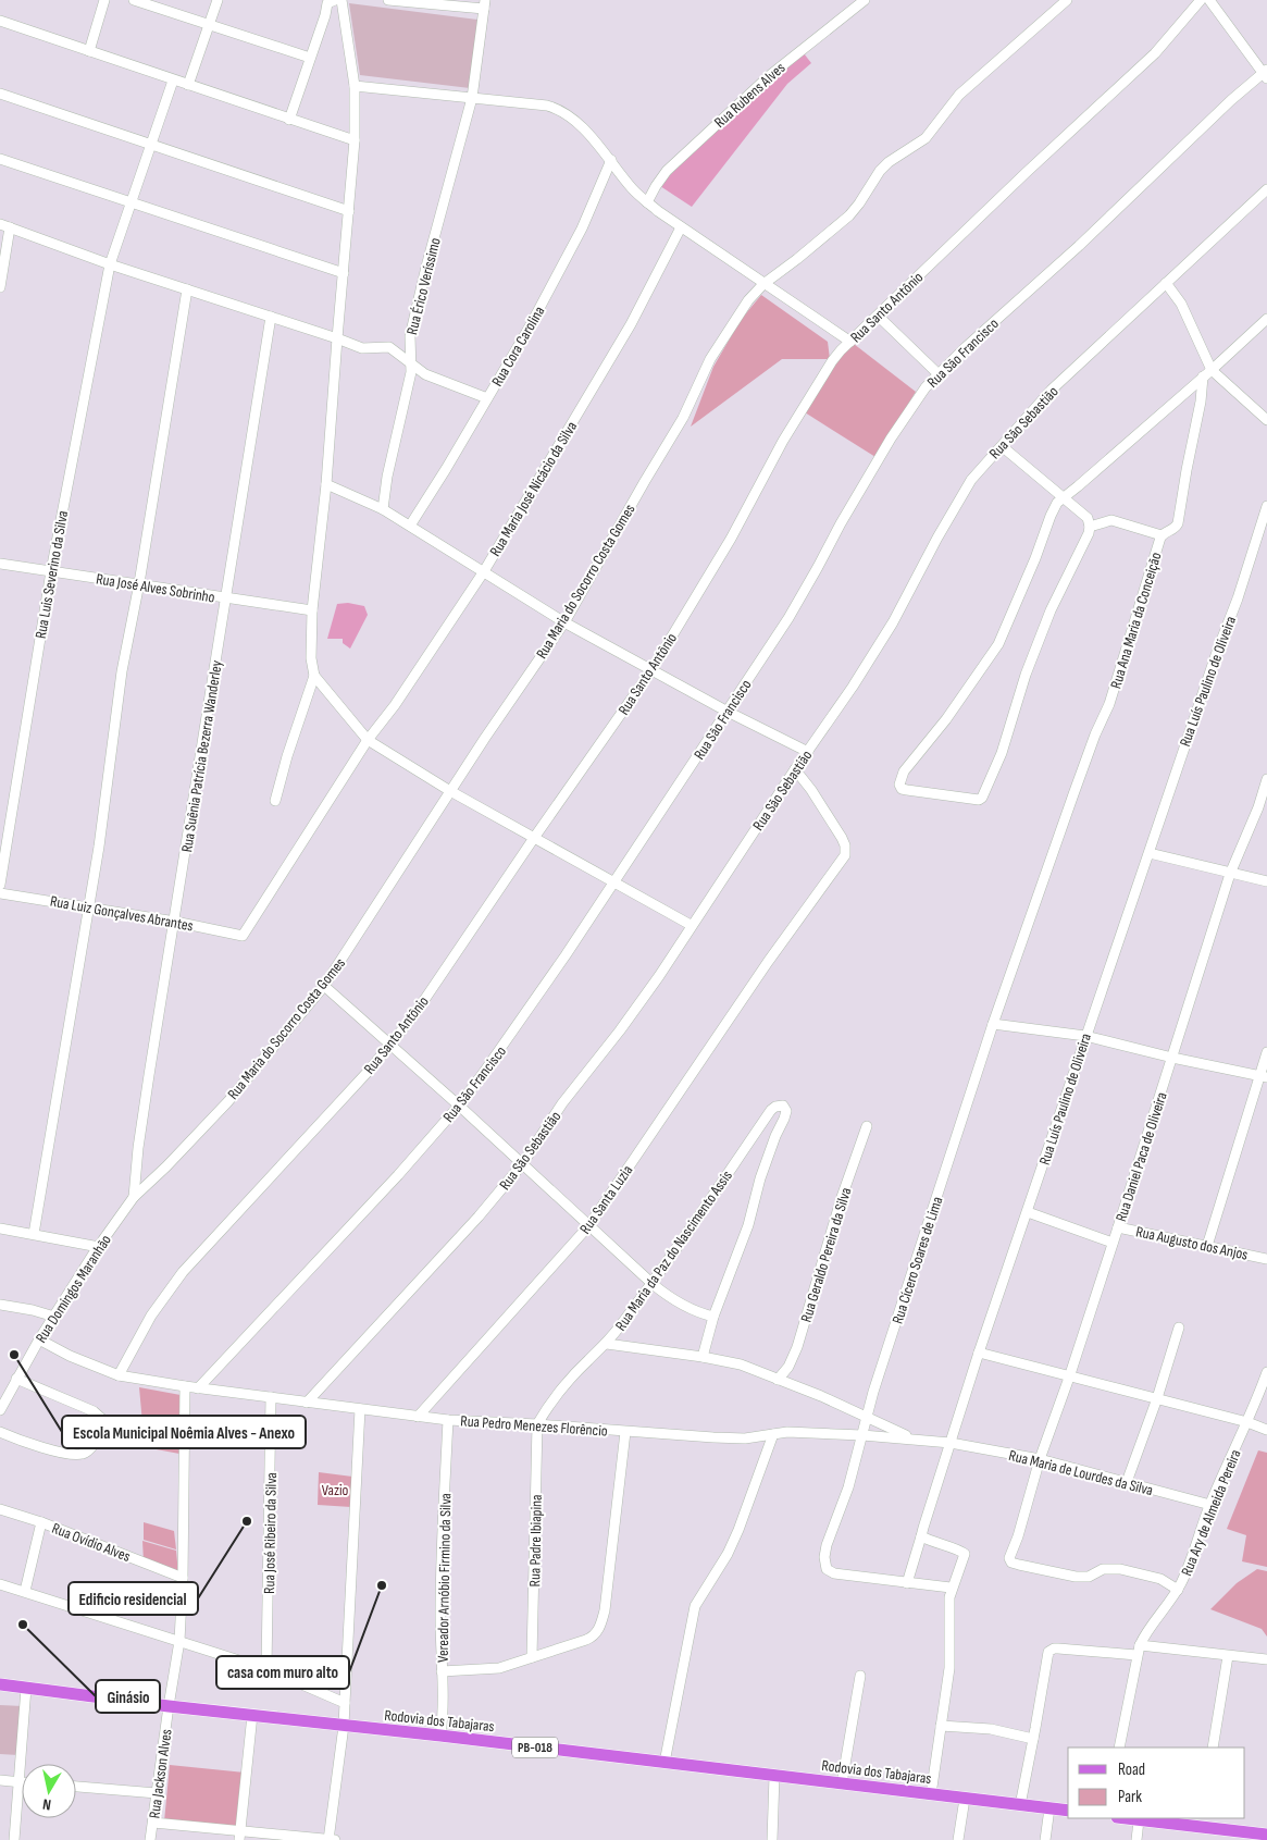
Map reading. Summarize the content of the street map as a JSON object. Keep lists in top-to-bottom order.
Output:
{
  "streets": {
    "main road": ["Rodovia dos Tabajaras", "PB-018"],
    "street": [
      "Rua Rubens Alves",
      "Rua Érico Veríssimo",
      "Rua Santo Antônio",
      "Rua Cora Carolina",
      "Rua São Francisco",
      "Rua São Sebastião",
      "Rua Maria José Nicácio da Silva",
      "Rua Luis Severino da Silva",
      "Rua Maria do Socorro Costa Gomes",
      "Rua José Alves Sobrinho",
      "Rua Ana Maria da Conceição",
      "Rua Luís Paulino de Oliveira",
      "Rua Suênia Patrícia Bezerra Wanderley",
      "Rua Luiz Gonçalves Abrantes",
      "Rua Daniel Paca de Oliveira",
      "Rua Santa Luzia",
      "Rua Augusto dos Anjos",
      "Rua Maria da Paz do Nascimento Assis",
      "Rua Geraldo Pereira da Silva",
      "Rua Cícero Soares de Lima",
      "Rua Domingos Maranhão",
      "Rua Pedro Menezes Florêncio",
      "Rua Maria de Lourdes da Silva",
      "Rua Ary de Almeida Pereira",
      "Rua José Ribeiro da Silva",
      "Rua Padre Ibiapina",
      "Rua Ovídio Alves",
      "Vereador Arnóbio Firmino da Silva",
      "Rua Jackson Alves"
    ]
  },
  "crossings": [
    ["Rua Santo Antônio", "Rua Pedro Menezes Florêncio"],
    ["Rua São Francisco", "Rua Pedro Menezes Florêncio"],
    ["Rua São Sebastião", "Rua Santa Luzia"],
    ["Rua São Sebastião", "Rua Pedro Menezes Florêncio"],
    ["Rua Maria José Nicácio da Silva", "Rua Luiz Gonçalves Abrantes"],
    ["Rua Luis Severino da Silva", "Rua José Alves Sobrinho"],
    ["Rua Maria do Socorro Costa Gomes", "Rua Suênia Patrícia Bezerra Wanderley"],
    ["Rua Maria do Socorro Costa Gomes", "Rua Domingos Maranhão"],
    ["Rua José Alves Sobrinho", "Rua Suênia Patrícia Bezerra Wanderley"],
    ["Rua Ana Maria da Conceição", "Rua Cícero Soares de Lima"],
    ["Rua Luís Paulino de Oliveira", "Rua Augusto dos Anjos"],
    ["Rua Luís Paulino de Oliveira", "Rua Cícero Soares de Lima"],
    ["Rua Luís Paulino de Oliveira", "Rua Pedro Menezes Florêncio"],
    ["Rua Luís Paulino de Oliveira", "Rua Maria de Lourdes da Silva"],
    ["Rua Suênia Patrícia Bezerra Wanderley", "Rua Luiz Gonçalves Abrantes"],
    ["Rua Suênia Patrícia Bezerra Wanderley", "Rua Domingos Maranhão"],
    ["Rua Daniel Paca de Oliveira", "Rua Augusto dos Anjos"],
    ["Rua Daniel Paca de Oliveira", "Rua Maria de Lourdes da Silva"],
    ["Rua Daniel Paca de Oliveira", "Rua Ary de Almeida Pereira"],
    ["Rua Santa Luzia", "Rua Pedro Menezes Florêncio"],
    ["Rua Maria da Paz do Nascimento Assis", "Rua Pedro Menezes Florêncio"],
    ["Rua Maria da Paz do Nascimento Assis", "Rua Padre Ibiapina"],
    ["Rua Cícero Soares de Lima", "Rua Pedro Menezes Florêncio"],
    ["Rua Domingos Maranhão", "Rua Pedro Menezes Florêncio"],
    ["Rua Pedro Menezes Florêncio", "Rua Maria de Lourdes da Silva"],
    ["Rua Pedro Menezes Florêncio", "Rua José Ribeiro da Silva"],
    ["Rua Pedro Menezes Florêncio", "Rua Padre Ibiapina"],
    ["Rua Pedro Menezes Florêncio", "Vereador Arnóbio Firmino da Silva"],
    ["Rua Pedro Menezes Florêncio", "Rua Jackson Alves"],
    ["Rua Maria de Lourdes da Silva", "Rua Ary de Almeida Pereira"],
    ["Rua Ovídio Alves", "Rua Jackson Alves"],
    ["Vereador Arnóbio Firmino da Silva", "Rodovia dos Tabajaras"],
    ["Rodovia dos Tabajaras", "Rua Jackson Alves"]
  ],
  "parks": ["Vazio"],
  "places": [
    "Escola Municipal Noêmia Alves - Anexo",
    "Edificio residencial",
    "casa com muro alto",
    "Ginásio"
  ],
  "legend": ["Road", "Park"],
  "north": "bottom"
}
